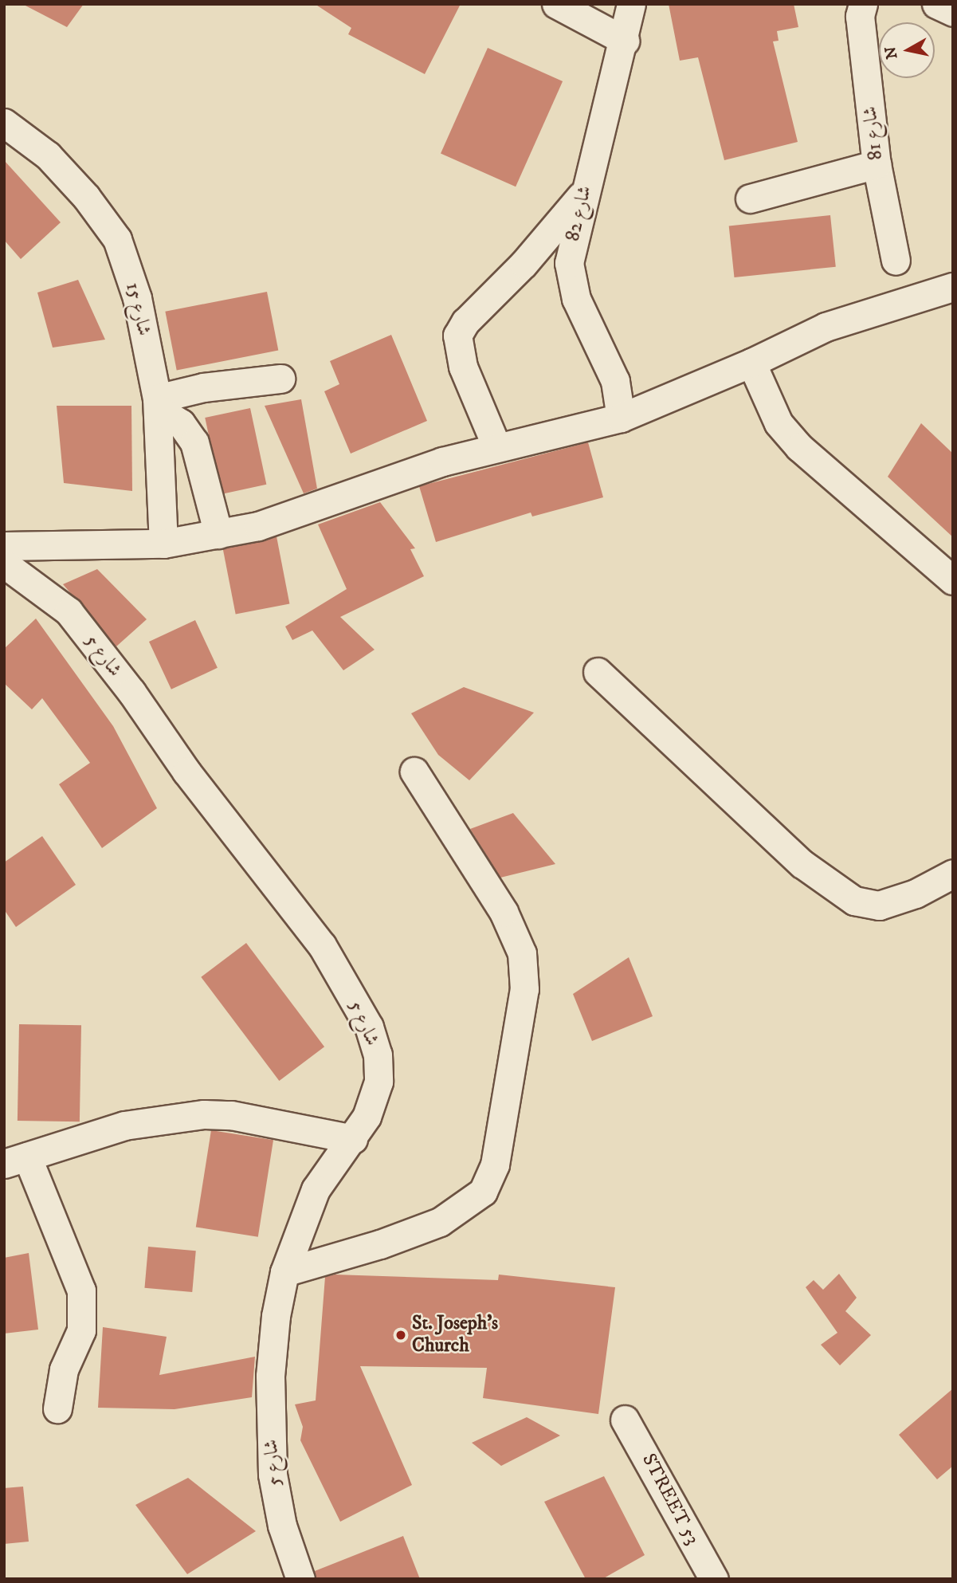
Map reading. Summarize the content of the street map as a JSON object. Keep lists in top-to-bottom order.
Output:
{
  "streets": {
    "street": [
      "شارع 81",
      "شارع 82",
      "شارع 15",
      "شارع 5",
      "STREET 53"
    ]
  },
  "places": ["St. Joseph's Church"],
  "north": "left"
}
